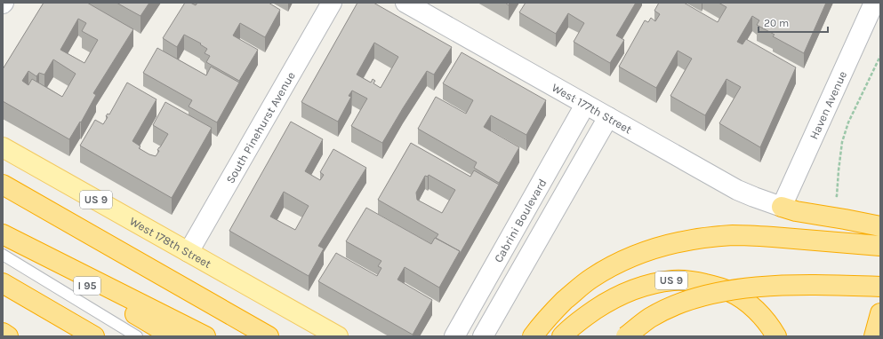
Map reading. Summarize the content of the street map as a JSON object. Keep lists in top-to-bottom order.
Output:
{
  "streets": {
    "highway": ["US 9", "I 95"],
    "main road": ["West 178th Street"],
    "street": [
      "Haven Avenue",
      "West 177th Street",
      "South Pinehurst Avenue",
      "Cabrini Boulevard"
    ]
  },
  "crossings": [
    ["Haven Avenue", "West 177th Street"],
    ["West 177th Street", "Cabrini Boulevard"],
    ["South Pinehurst Avenue", "West 178th Street"]
  ],
  "scale_bar": "20 m"
}
